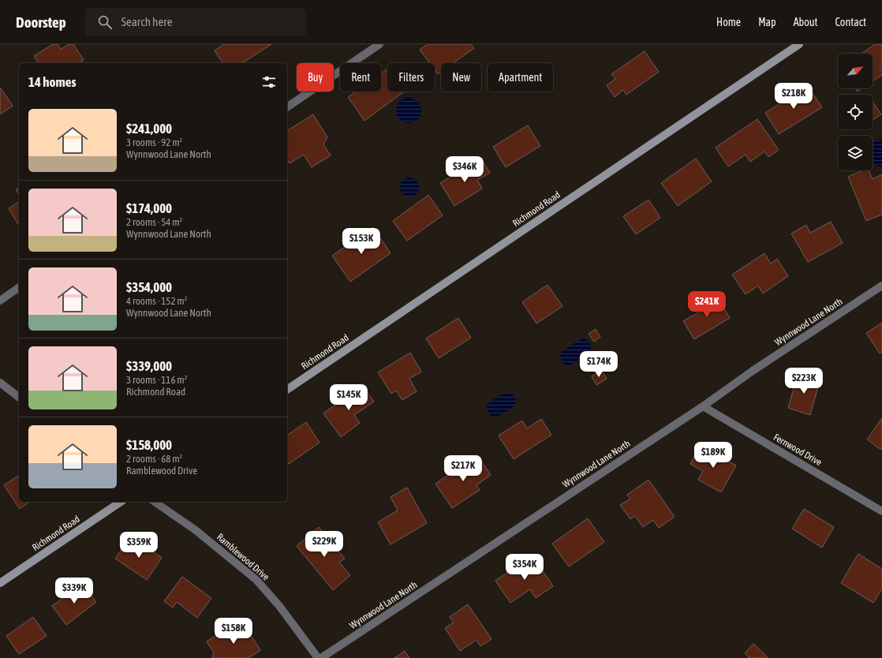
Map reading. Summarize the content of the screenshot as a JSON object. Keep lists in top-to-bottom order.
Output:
{
  "streets": {
    "street": [
      "Richmond Road",
      "Wynnwood Lane North",
      "Fernwood Drive",
      "Ramblewood Drive"
    ]
  },
  "crossings": [
    ["Wynnwood Lane North", "Fernwood Drive"]
  ],
  "north": "top right",
  "page": {
    "header": "Doorstep",
    "search": "Search here",
    "nav": [
      "Home",
      "Map",
      "About",
      "Contact"
    ],
    "chip": [
      "Buy",
      "Rent",
      "Filters",
      "New",
      "Apartment"
    ],
    "heading": "14 homes",
    "price": [
      "$218K",
      "$346K",
      "$153K",
      "$241K",
      "$174K",
      "$223K",
      "$145K",
      "$189K",
      "$217K",
      "$229K",
      "$359K",
      "$354K",
      "$339K",
      "$158K"
    ],
    "list": [
      {
        "name": "$241,000",
        "note": "3 rooms · 92 m² · Wynnwood Lane North"
      },
      {
        "name": "$174,000",
        "note": "2 rooms · 54 m² · Wynnwood Lane North"
      },
      {
        "name": "$354,000",
        "note": "4 rooms · 152 m² · Wynnwood Lane North"
      },
      {
        "name": "$339,000",
        "note": "3 rooms · 116 m² · Richmond Road"
      },
      {
        "name": "$158,000",
        "note": "2 rooms · 68 m² · Ramblewood Drive"
      }
    ]
  }
}
